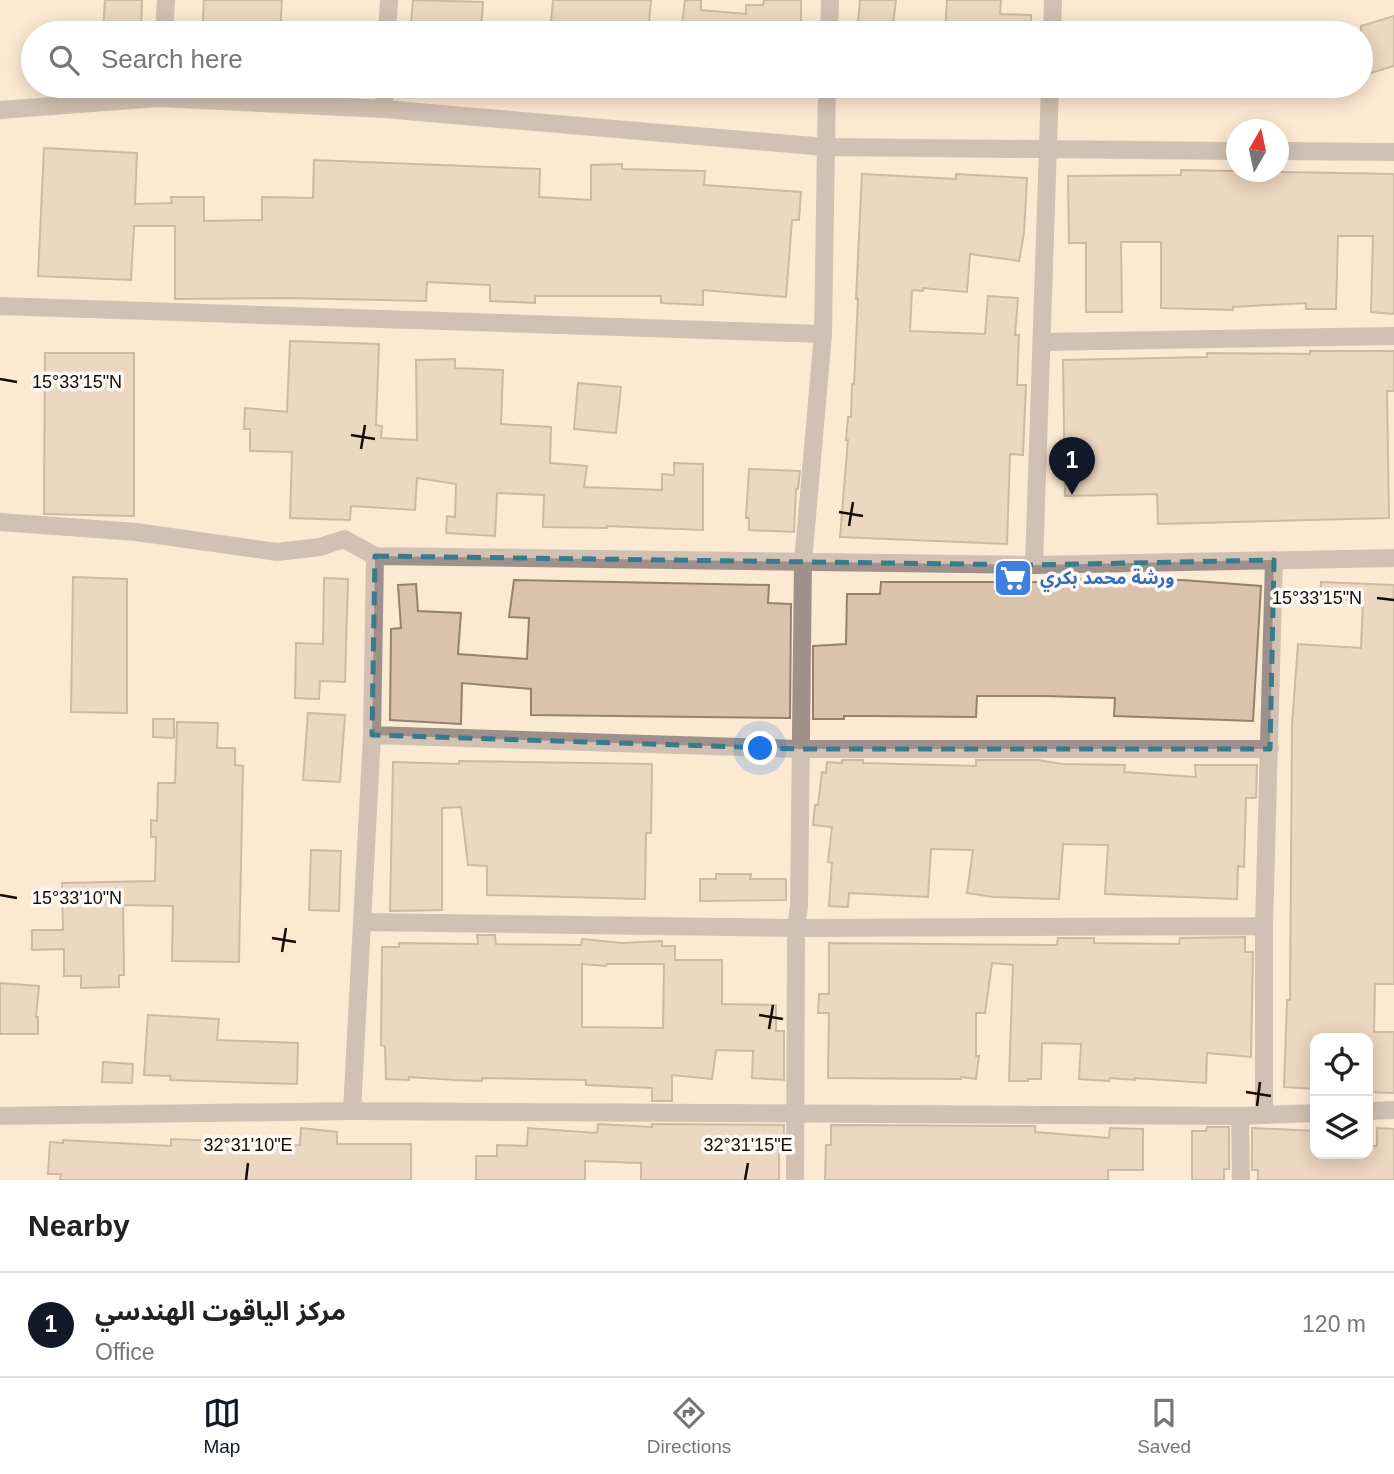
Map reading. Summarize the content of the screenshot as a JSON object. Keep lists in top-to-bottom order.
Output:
{
  "places": {
    "supermarket": ["ورشة محمد بكري"]
  },
  "north": "top",
  "page": {
    "search": "Search here",
    "pins": "1",
    "heading": "Nearby",
    "list": [
      {
        "mark": "1",
        "name": "مركز الياقوت الهندسي",
        "note": "Office",
        "value": "120 m"
      }
    ],
    "nav": ["Map", "Directions", "Saved"]
  },
  "coordinates": [
    "15°33'15\"N",
    "15°33'10\"N",
    "32°31'10\"E",
    "32°31'15\"E"
  ]
}
